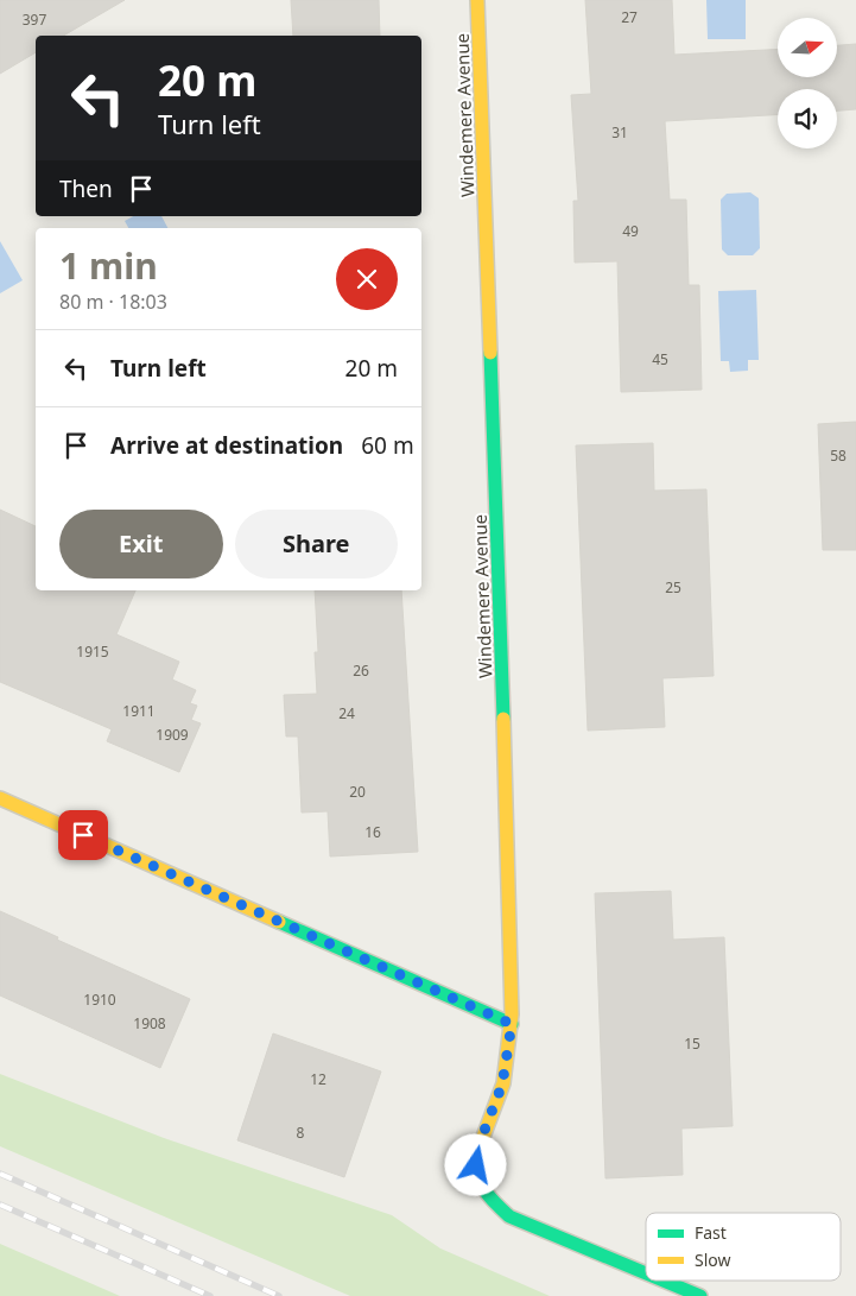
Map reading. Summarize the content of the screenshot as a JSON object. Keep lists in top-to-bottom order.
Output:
{
  "streets": {
    "street": ["Windemere Avenue"]
  },
  "house_numbers": [
    "27",
    "397",
    "31",
    "49",
    "45",
    "58",
    "25",
    "1915",
    "26",
    "1911",
    "24",
    "1909",
    "20",
    "16",
    "1910",
    "1908",
    "15",
    "12",
    "8"
  ],
  "legend": ["Fast", "Slow"],
  "north": "right",
  "page": {
    "turn": ["20 m", "Turn left"],
    "then": "Then",
    "heading": ["1 min", "80 m · 18:03"],
    "list": [
      {
        "name": "Turn left",
        "value": "20 m"
      },
      {
        "name": "Arrive at destination",
        "value": "60 m"
      }
    ],
    "buttons": ["Exit", "Share"]
  }
}
